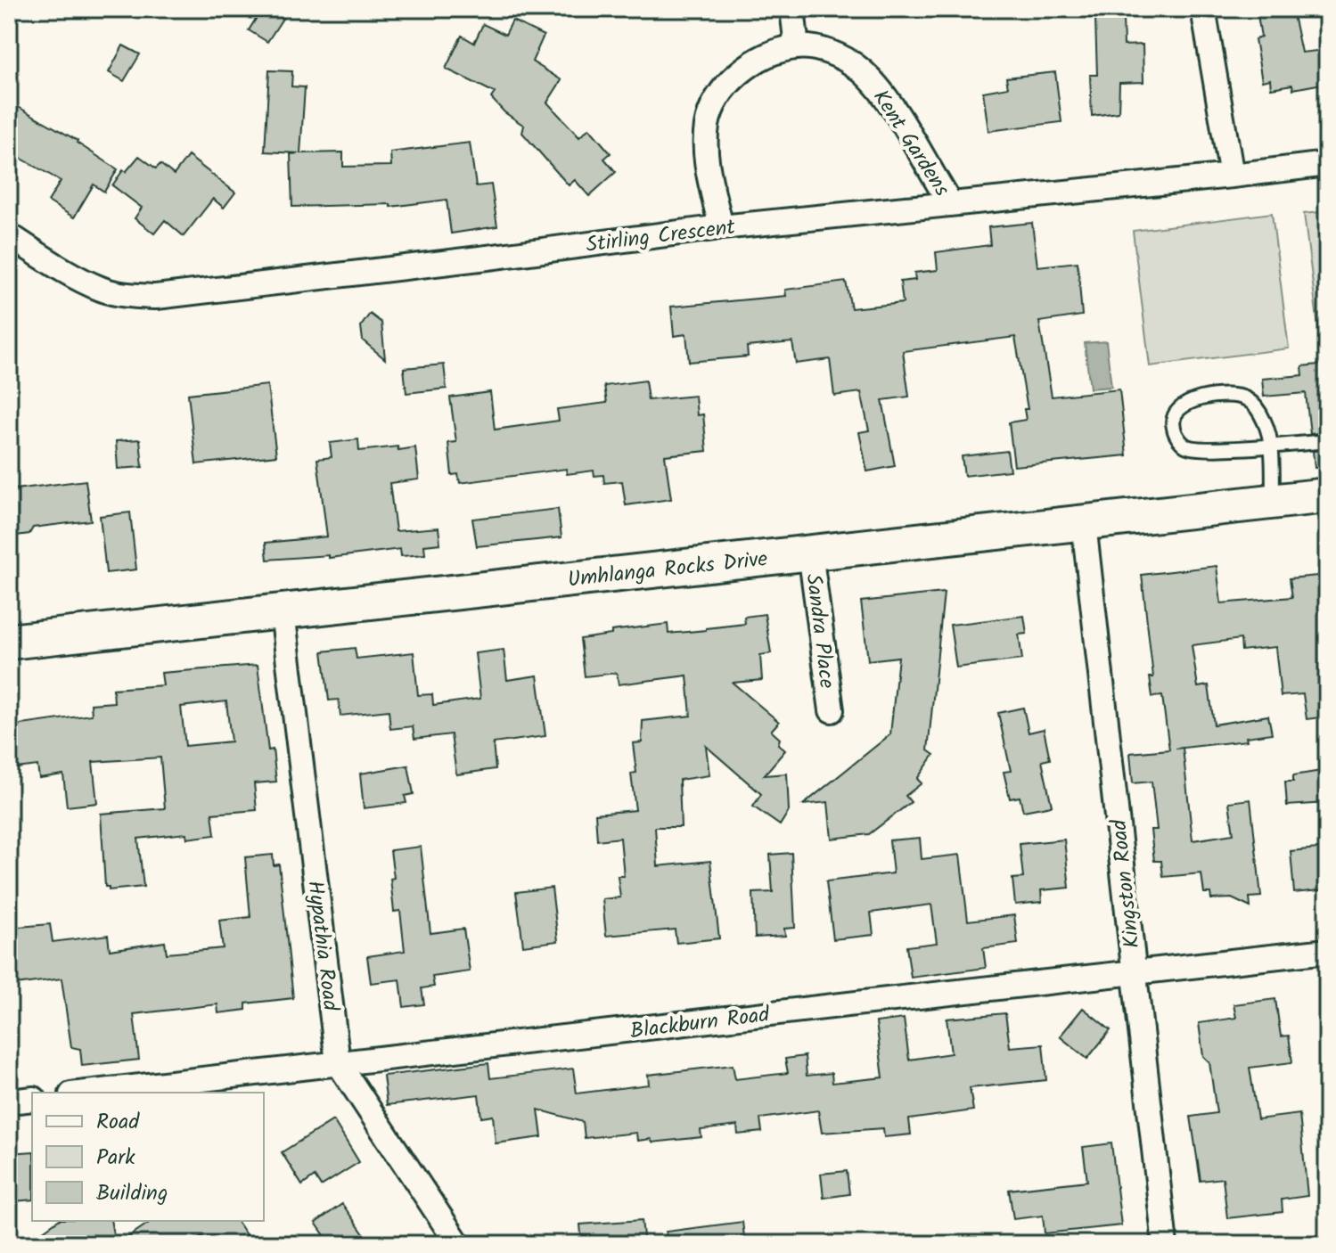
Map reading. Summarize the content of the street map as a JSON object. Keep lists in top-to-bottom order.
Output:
{
  "streets": {
    "main road": ["Umhlanga Rocks Drive"],
    "street": [
      "Kent Gardens",
      "Stirling Crescent",
      "Sandra Place",
      "Kingston Road",
      "Hypathia Road",
      "Blackburn Road"
    ]
  },
  "crossings": [
    ["Kent Gardens", "Stirling Crescent"],
    ["Umhlanga Rocks Drive", "Sandra Place"],
    ["Umhlanga Rocks Drive", "Kingston Road"],
    ["Umhlanga Rocks Drive", "Hypathia Road"],
    ["Kingston Road", "Blackburn Road"],
    ["Hypathia Road", "Blackburn Road"]
  ],
  "legend": ["Road", "Park", "Building"]
}
